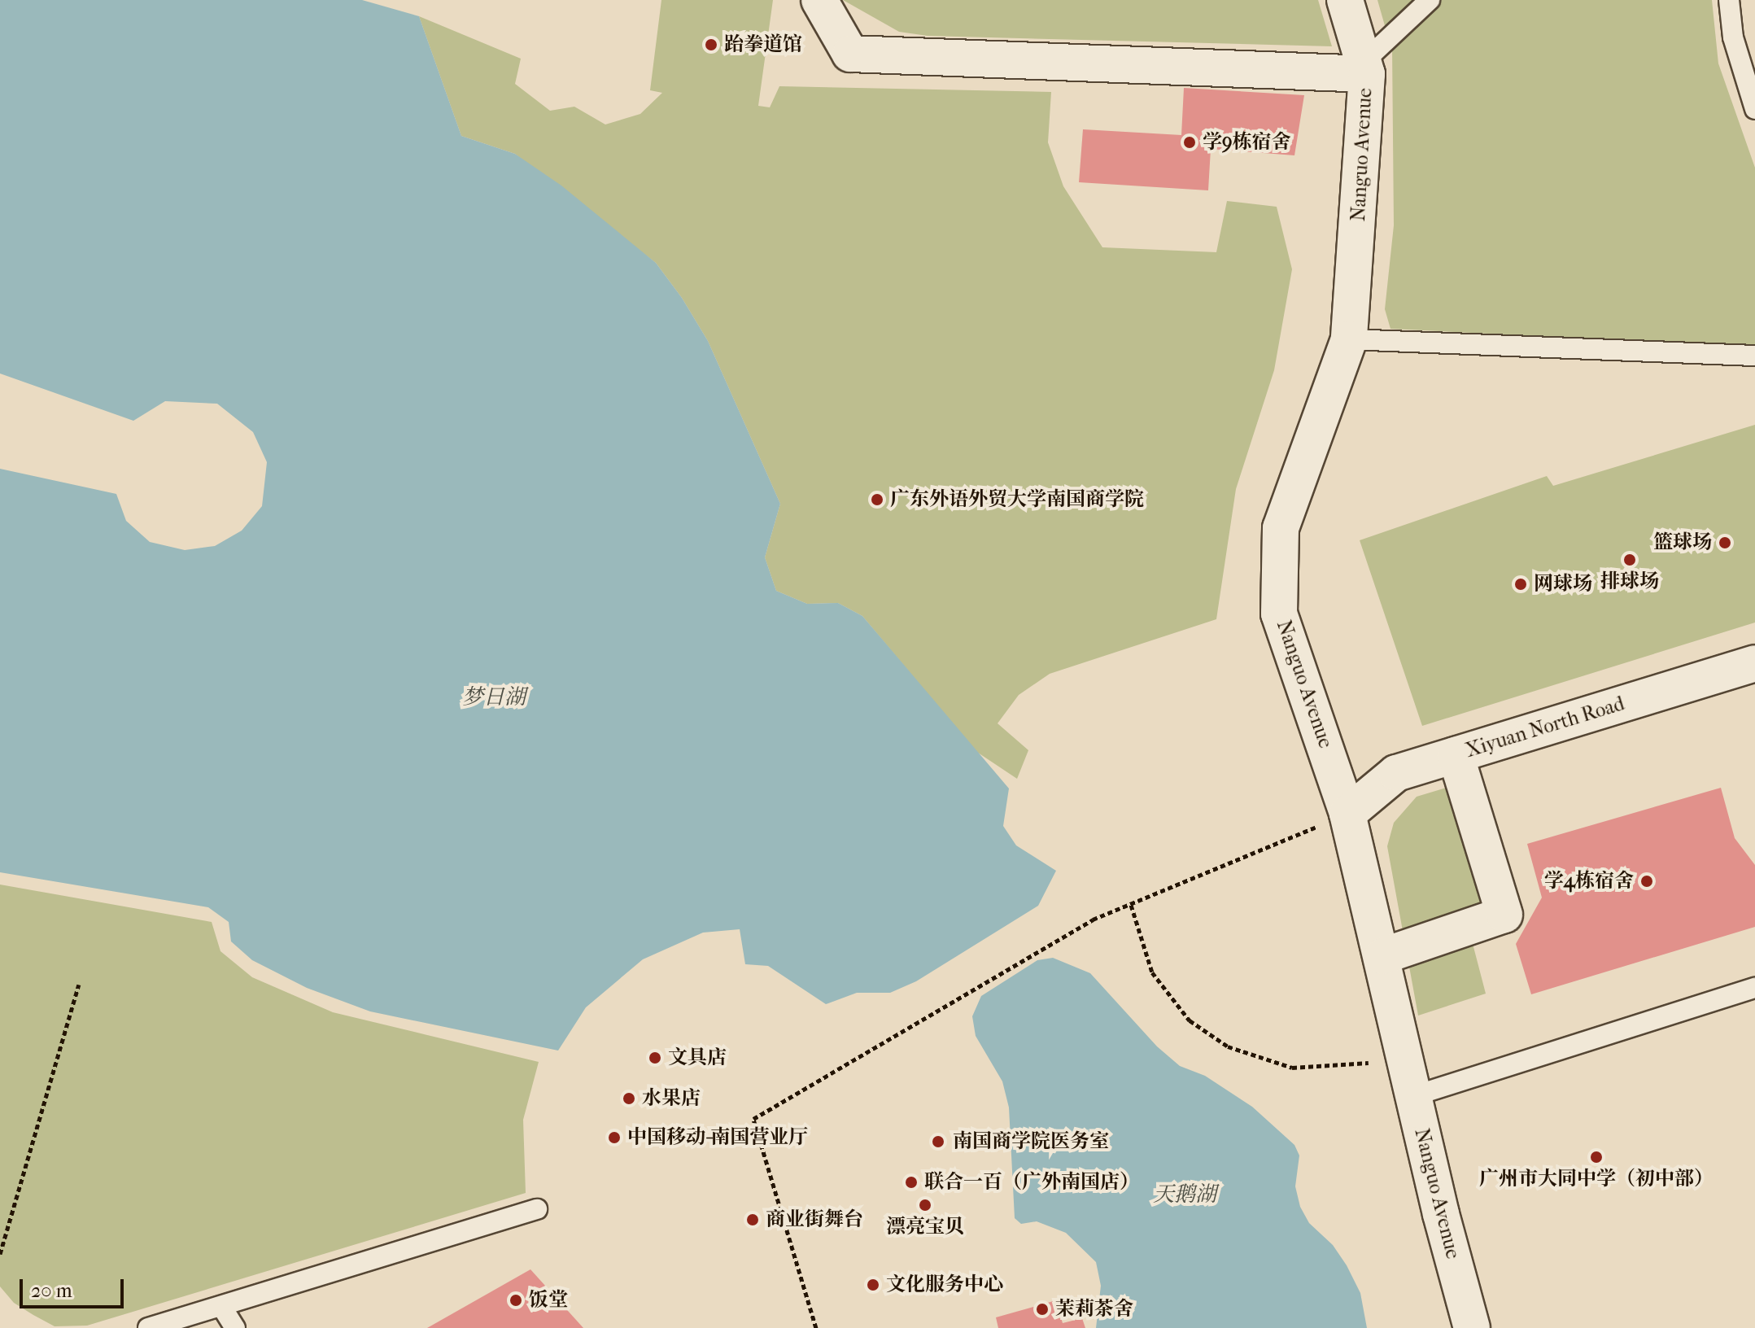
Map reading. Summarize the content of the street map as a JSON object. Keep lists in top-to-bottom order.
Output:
{
  "streets": {
    "street": ["Nanguo Avenue", "Xiyuan North Road"]
  },
  "crossings": [
    ["Nanguo Avenue", "Xiyuan North Road"]
  ],
  "water": ["梦日湖", "天鹅湖"],
  "places": [
    "跆拳道馆",
    "学9栋宿舍",
    "广东外语外贸大学南国商学院",
    "篮球场",
    "排球场",
    "网球场",
    "学4栋宿舍",
    "文具店",
    "水果店",
    "中国移动-南国营业厅",
    "南国商学院医务室",
    "广州市大同中学（初中部）",
    "联合一百（广外南国店）",
    "漂亮宝贝",
    "商业街舞台",
    "文化服务中心",
    "饭堂",
    "茉莉茶舍"
  ],
  "scale_bar": "20 m"
}
